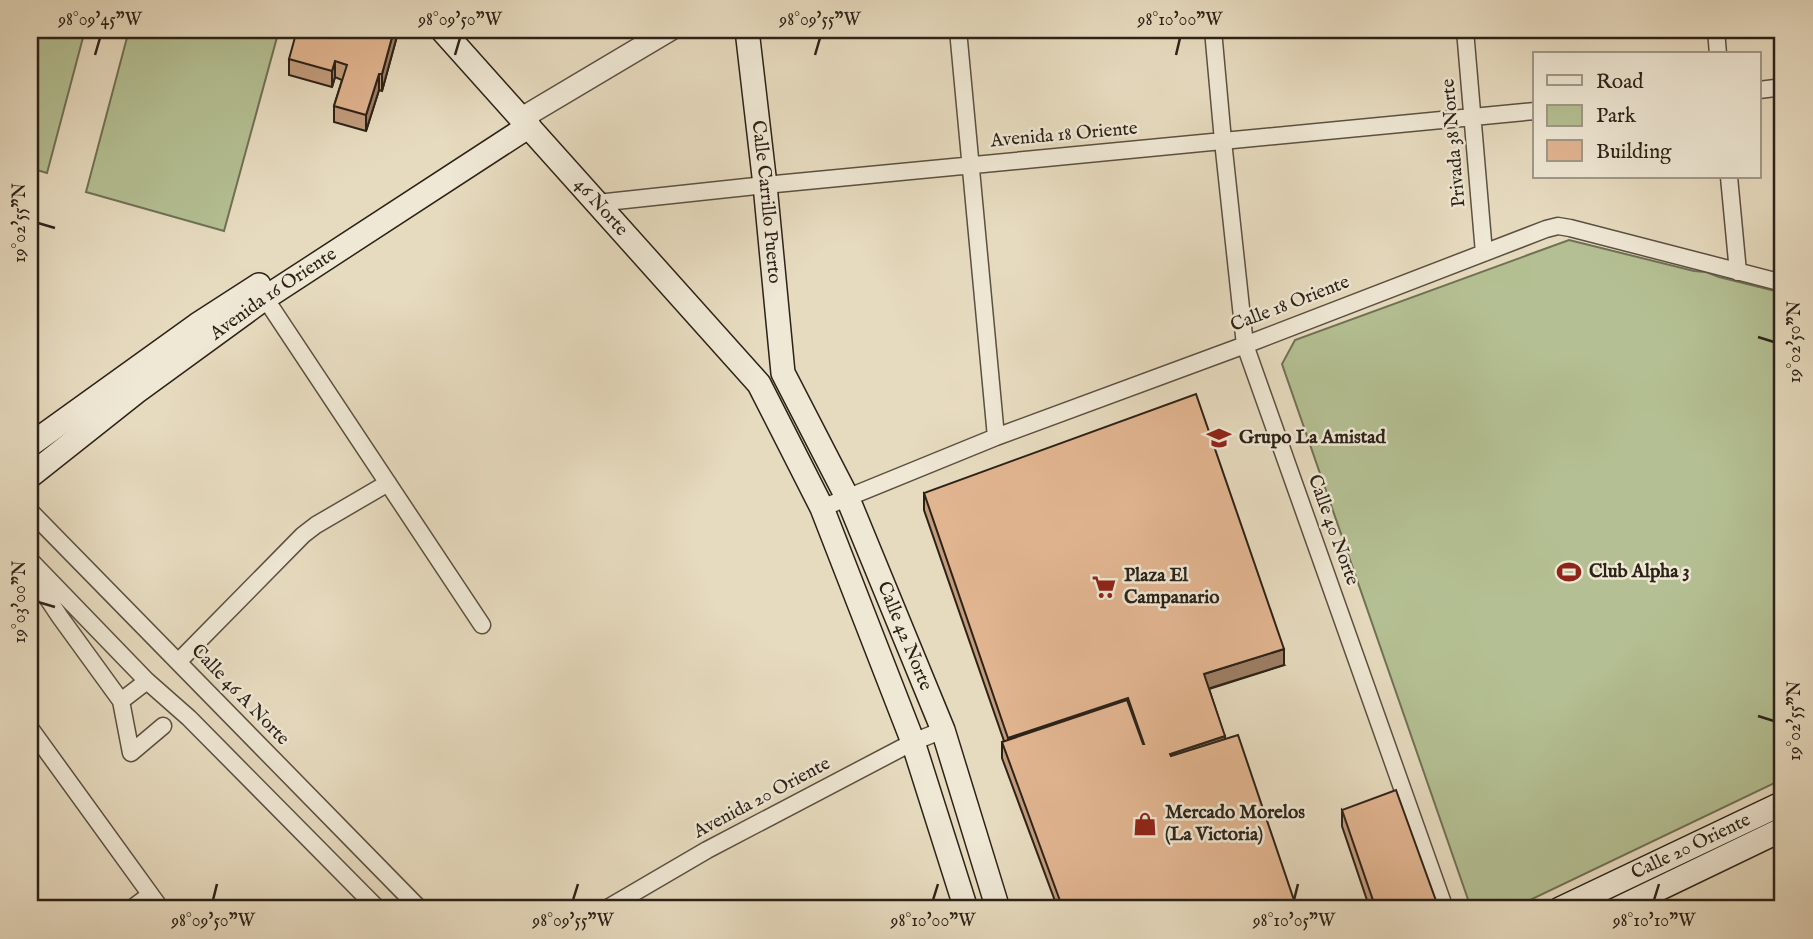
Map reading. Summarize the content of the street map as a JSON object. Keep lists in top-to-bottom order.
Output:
{
  "streets": {
    "main road": [
      "Calle Carrillo Puerto",
      "46 Norte",
      "Avenida 16 Oriente",
      "Calle 42 Norte",
      "Calle 20 Oriente"
    ],
    "street": [
      "Avenida 18 Oriente",
      "Privada 38 Norte",
      "Calle 18 Oriente",
      "Calle 40 Norte",
      "Calle 46 A Norte",
      "Avenida 20 Oriente"
    ]
  },
  "crossings": [
    ["Avenida 18 Oriente", "Privada 38 Norte"],
    ["Avenida 18 Oriente", "Calle Carrillo Puerto"],
    ["Avenida 18 Oriente", "46 Norte"],
    ["Avenida 18 Oriente", "Calle 40 Norte"],
    ["Privada 38 Norte", "Calle 18 Oriente"],
    ["Calle Carrillo Puerto", "Calle 42 Norte"],
    ["46 Norte", "Avenida 16 Oriente"],
    ["46 Norte", "Calle 42 Norte"],
    ["Calle 18 Oriente", "Calle 40 Norte"],
    ["Calle 18 Oriente", "Calle 42 Norte"],
    ["Calle 42 Norte", "Avenida 20 Oriente"]
  ],
  "places": {
    "school or university": ["Grupo La Amistad"],
    "sports": ["Club Alpha 3"],
    "supermarket": ["Plaza El Campanario"],
    "shop": ["Mercado Morelos (La Victoria)"]
  },
  "legend": ["Road", "Park", "Building"],
  "coordinates": [
    "98°09'45\"W",
    "98°09'50\"W",
    "98°09'55\"W",
    "98°10'00\"W",
    "19°02'55\"N",
    "19°02'50\"N",
    "19°03'00\"N",
    "98°10'05\"W",
    "98°10'10\"W"
  ]
}
